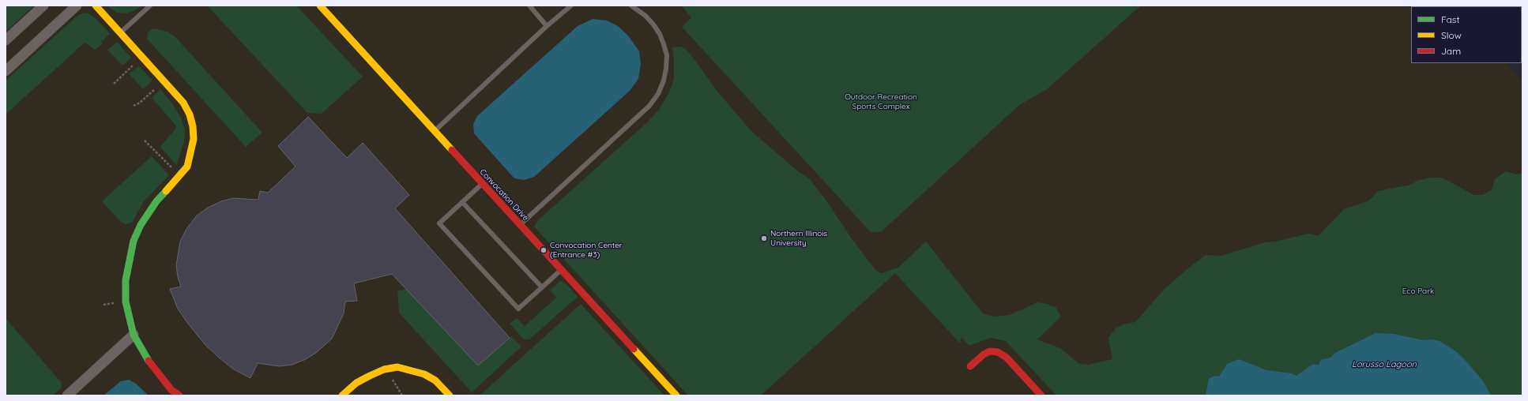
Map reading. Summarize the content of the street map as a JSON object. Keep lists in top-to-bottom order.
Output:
{
  "streets": {
    "street": ["Convocation Drive"]
  },
  "water": ["Lorusso Lagoon"],
  "parks": ["Outdoor Recreation Sports Complex", "Eco Park"],
  "places": ["Northern Illinois University", "Convocation Center (Entrance #3)"],
  "legend": ["Fast", "Slow", "Jam"]
}
